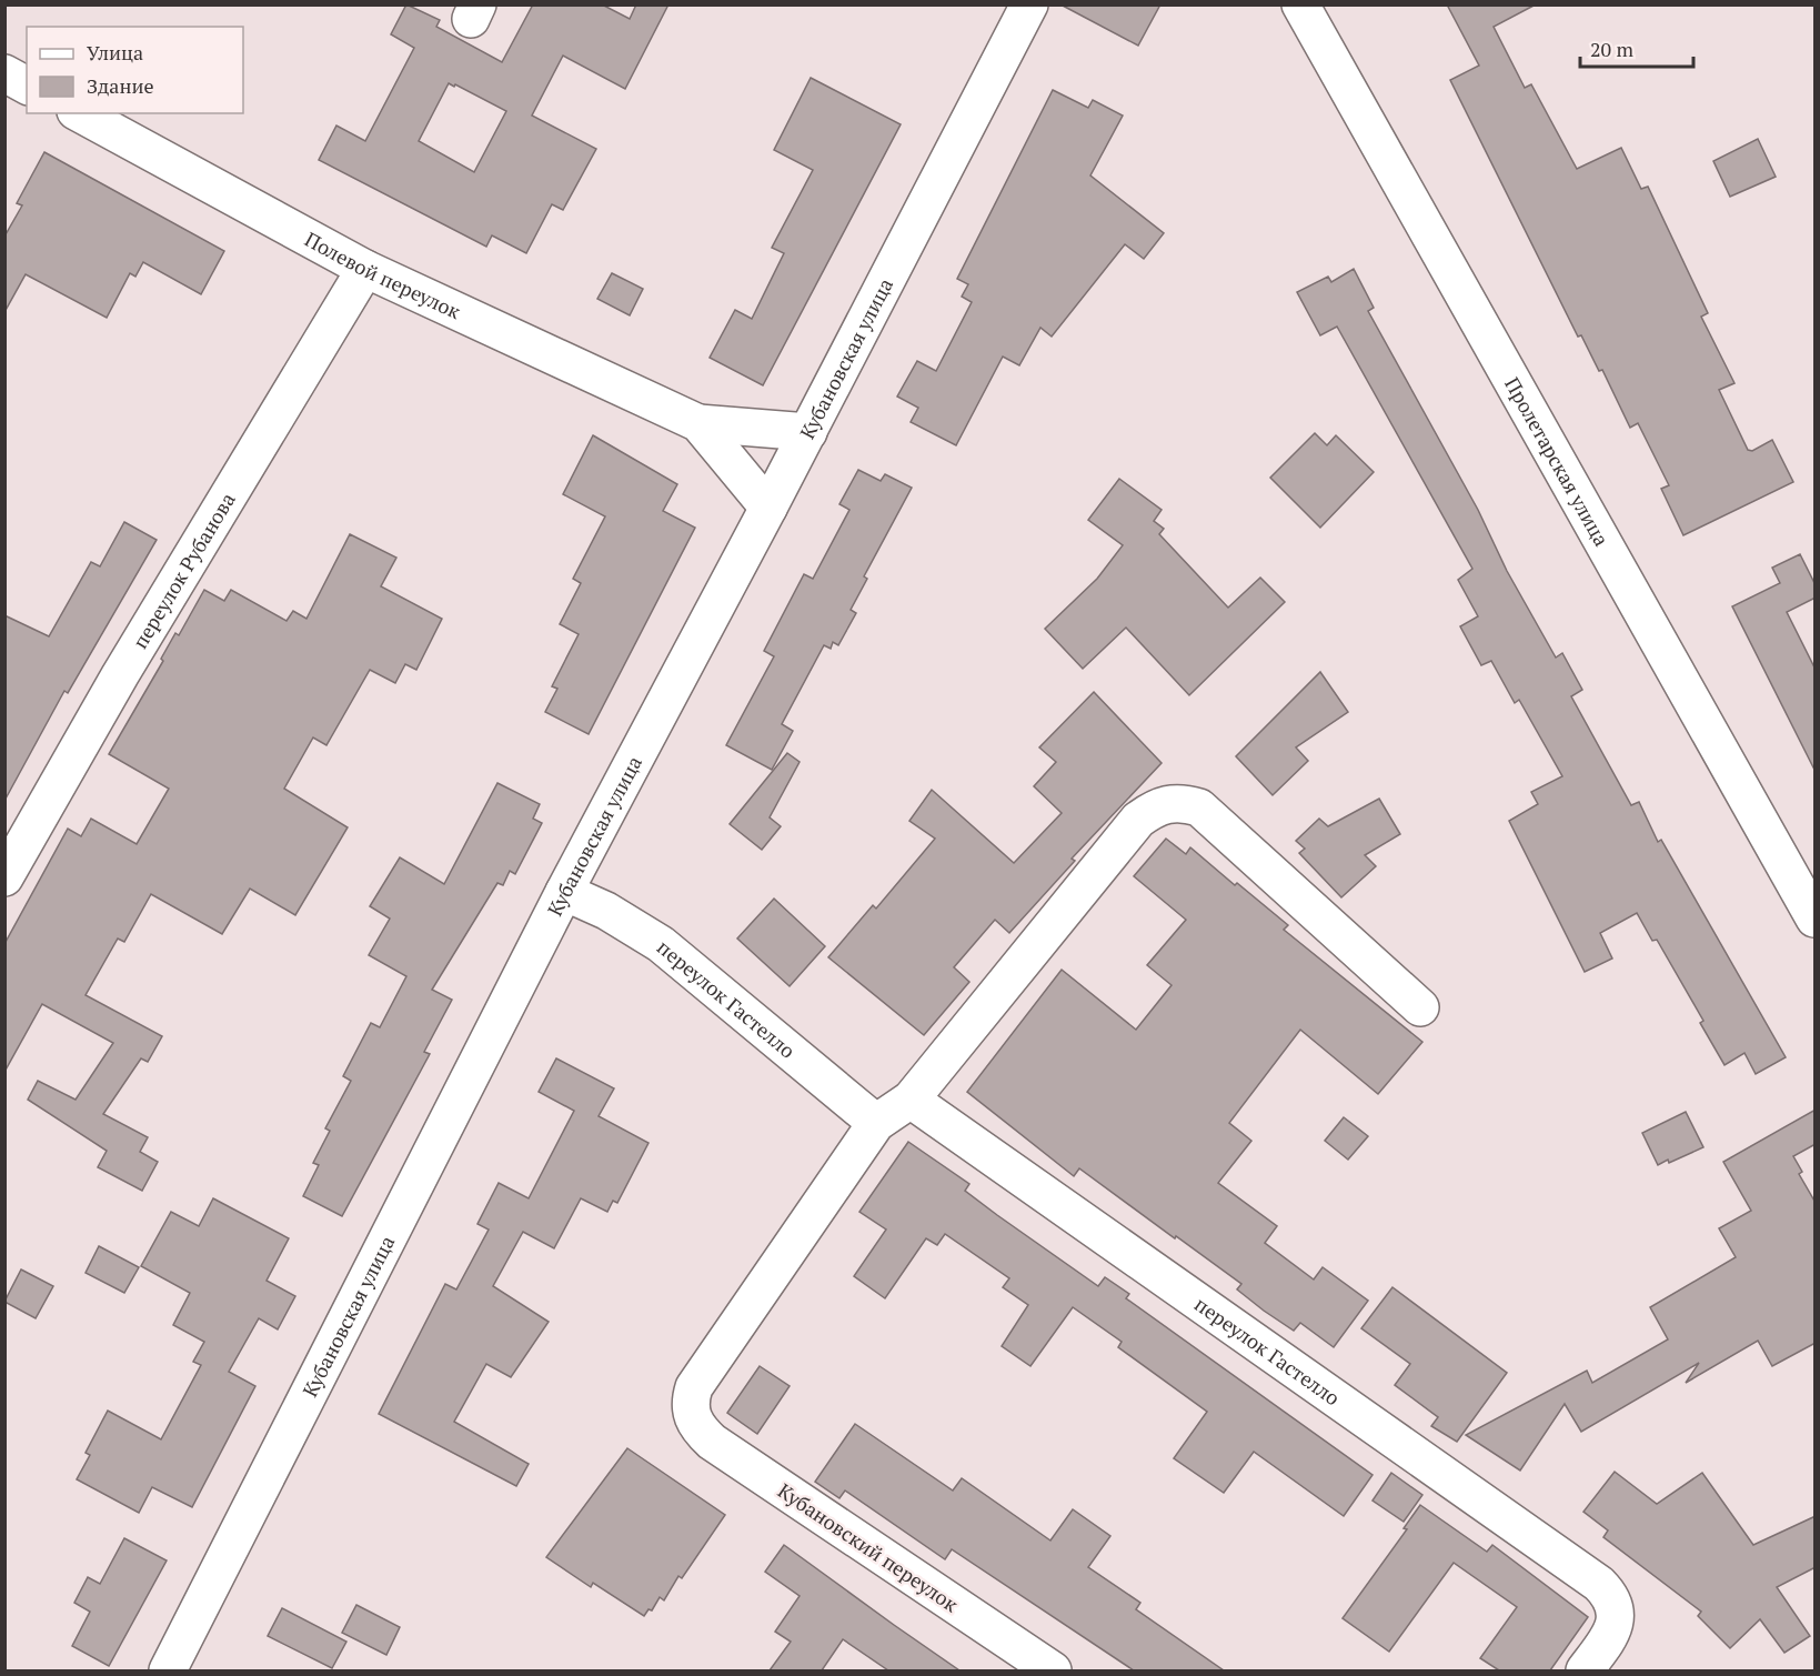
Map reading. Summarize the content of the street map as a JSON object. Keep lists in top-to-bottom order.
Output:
{
  "streets": {
    "street": [
      "Полевой переулок",
      "Кубановская улица",
      "Пролетарская улица",
      "переулок Рубанова",
      "переулок Гастелло",
      "Кубановский переулок"
    ]
  },
  "crossings": [
    ["Полевой переулок", "Кубановская улица"],
    ["Полевой переулок", "переулок Рубанова"],
    ["Кубановская улица", "переулок Гастелло"],
    ["переулок Гастелло", "Кубановский переулок"]
  ],
  "legend": ["Улица", "Здание"],
  "scale_bar": "20 m"
}
